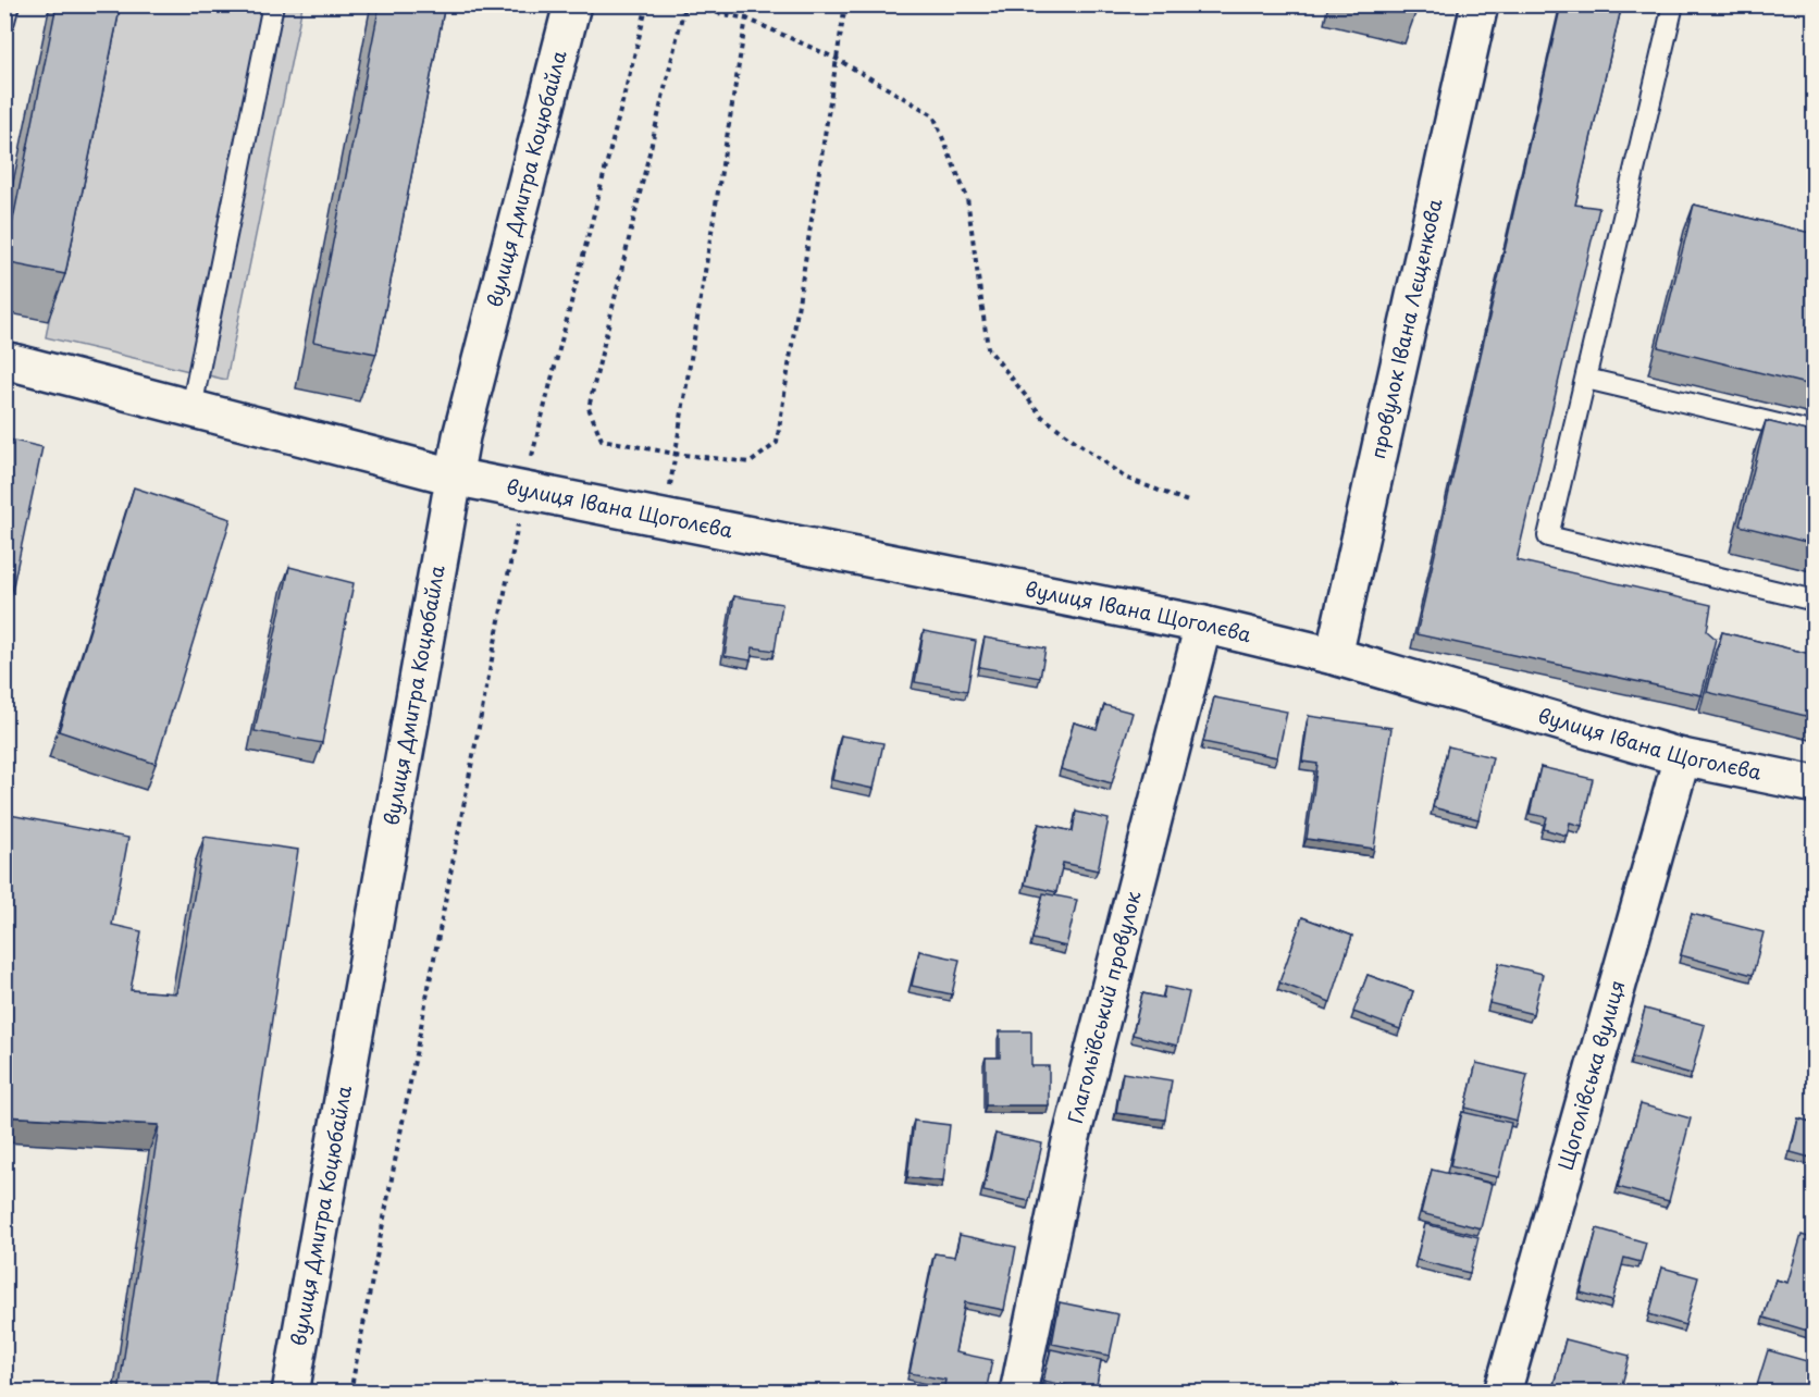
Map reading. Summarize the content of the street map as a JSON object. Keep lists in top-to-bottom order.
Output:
{
  "streets": {
    "street": [
      "вулиця Дмитра Коцюбайла",
      "провулок Івана Лєщенкова",
      "вулиця Івана Щоголєва",
      "Глагольївський провулок",
      "Щоголівська вулиця"
    ]
  },
  "crossings": [
    ["вулиця Дмитра Коцюбайла", "вулиця Івана Щоголєва"],
    ["провулок Івана Лєщенкова", "вулиця Івана Щоголєва"],
    ["вулиця Івана Щоголєва", "Глагольївський провулок"],
    ["вулиця Івана Щоголєва", "Щоголівська вулиця"]
  ]
}
